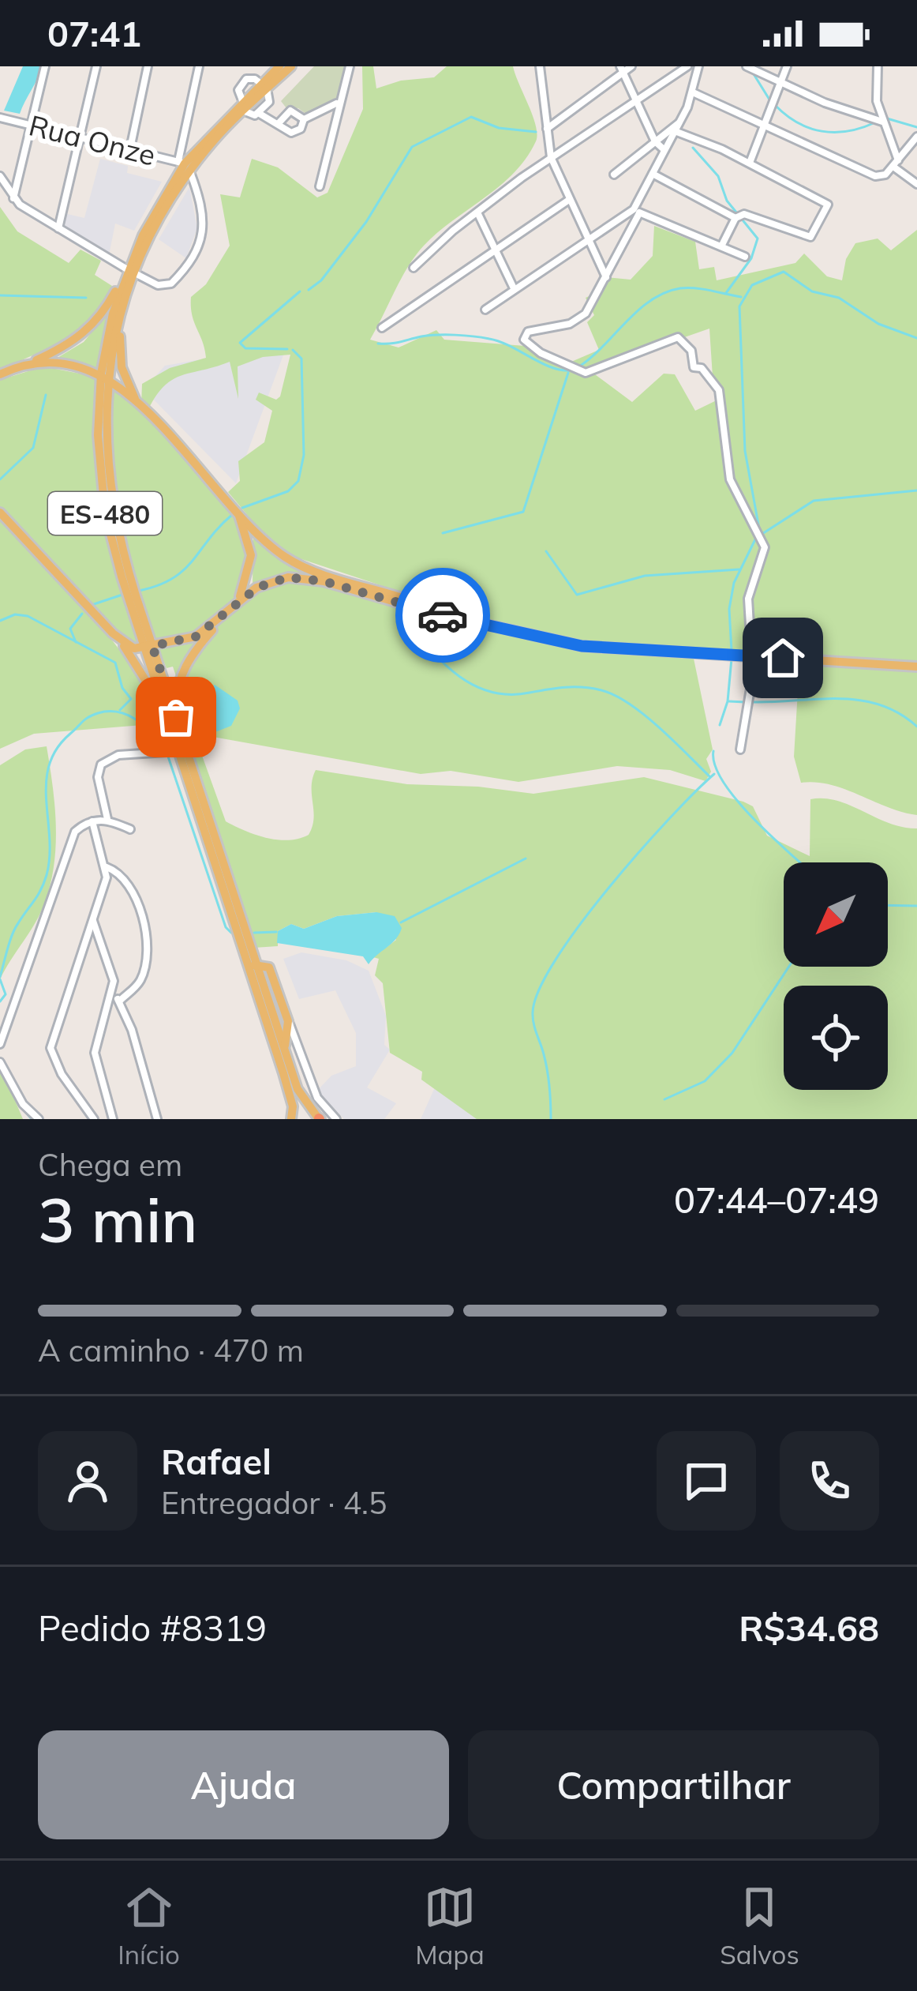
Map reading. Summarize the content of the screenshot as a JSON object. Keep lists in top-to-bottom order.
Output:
{
  "streets": {
    "main road": ["ES-480"],
    "street": ["Rua Onze"]
  },
  "crossings": [
    ["Rua Onze", "ES-480"]
  ],
  "north": "bottom left",
  "page": {
    "status": "07:41",
    "heading": ["3 min", "Chega em", "07:44–07:49"],
    "panel": [
      "Rafael",
      "Entregador · 4.5",
      "Pedido #8319",
      "R$34.68"
    ],
    "bar": "A caminho · 470 m",
    "buttons": ["Ajuda", "Compartilhar"],
    "tabs": ["Início", "Mapa", "Salvos"]
  }
}
